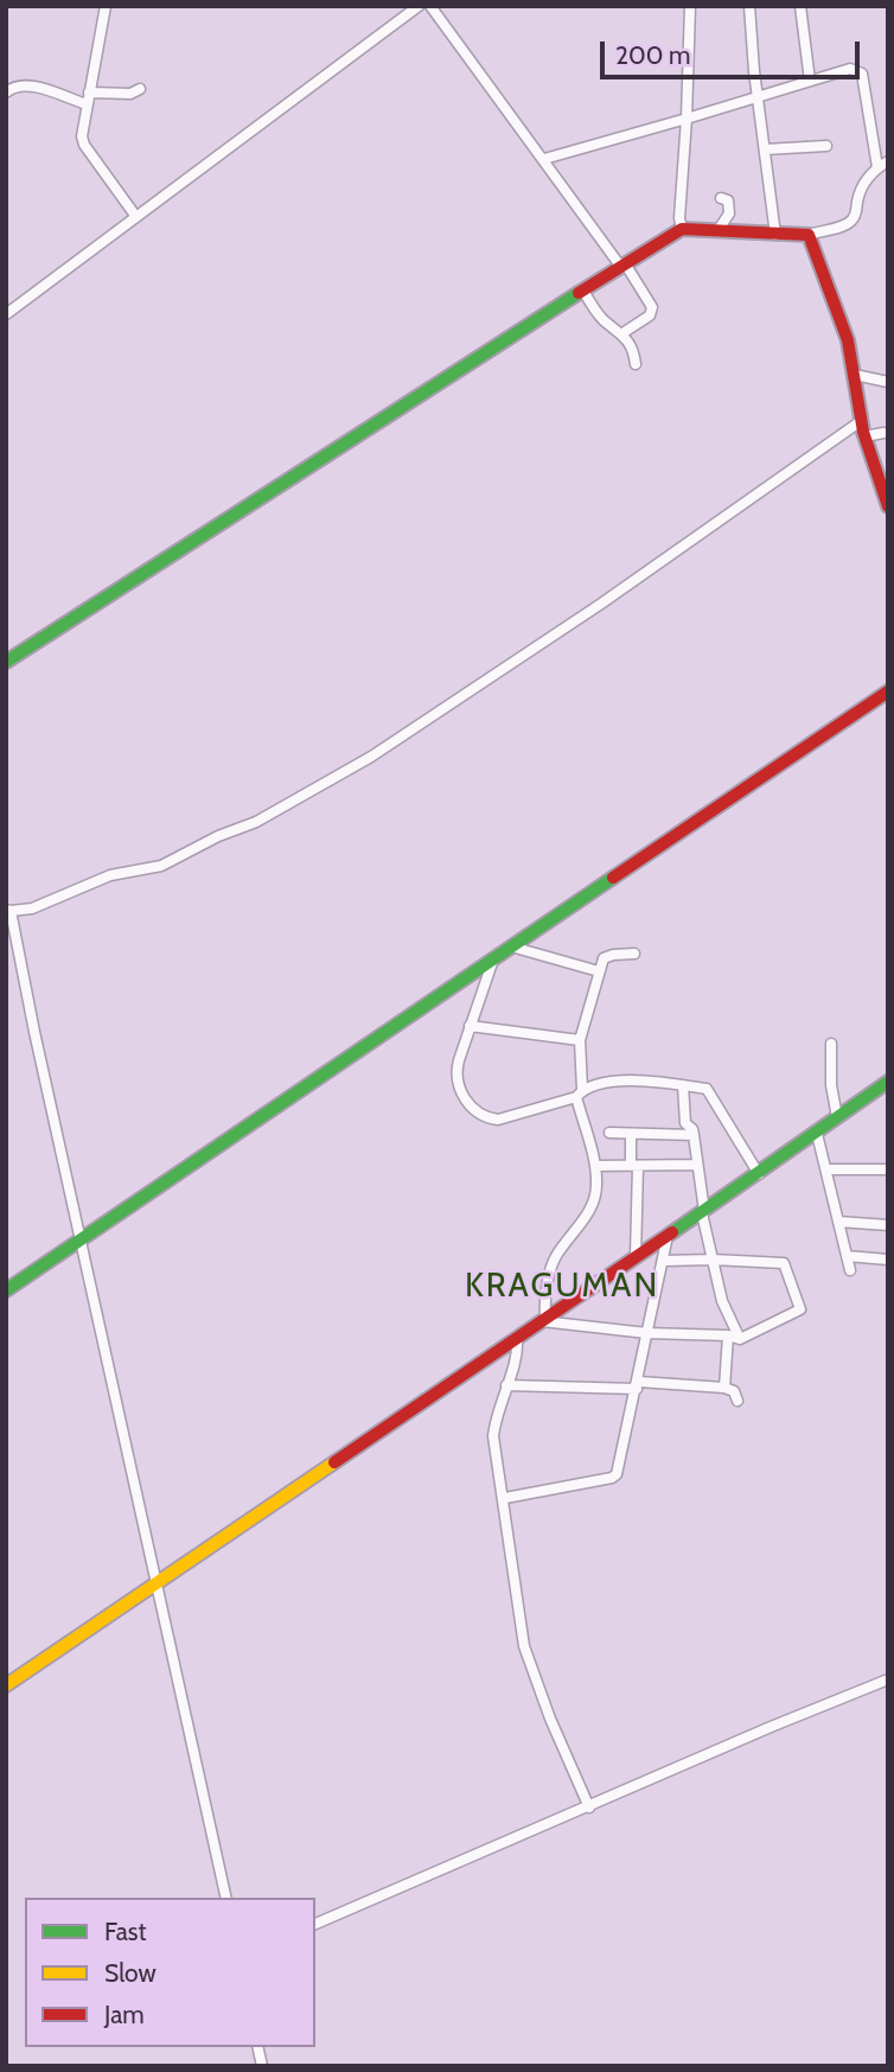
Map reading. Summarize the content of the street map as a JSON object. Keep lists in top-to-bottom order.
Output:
{
  "districts": ["KRAGUMAN"],
  "legend": ["Fast", "Slow", "Jam"],
  "scale_bar": "200 m"
}
